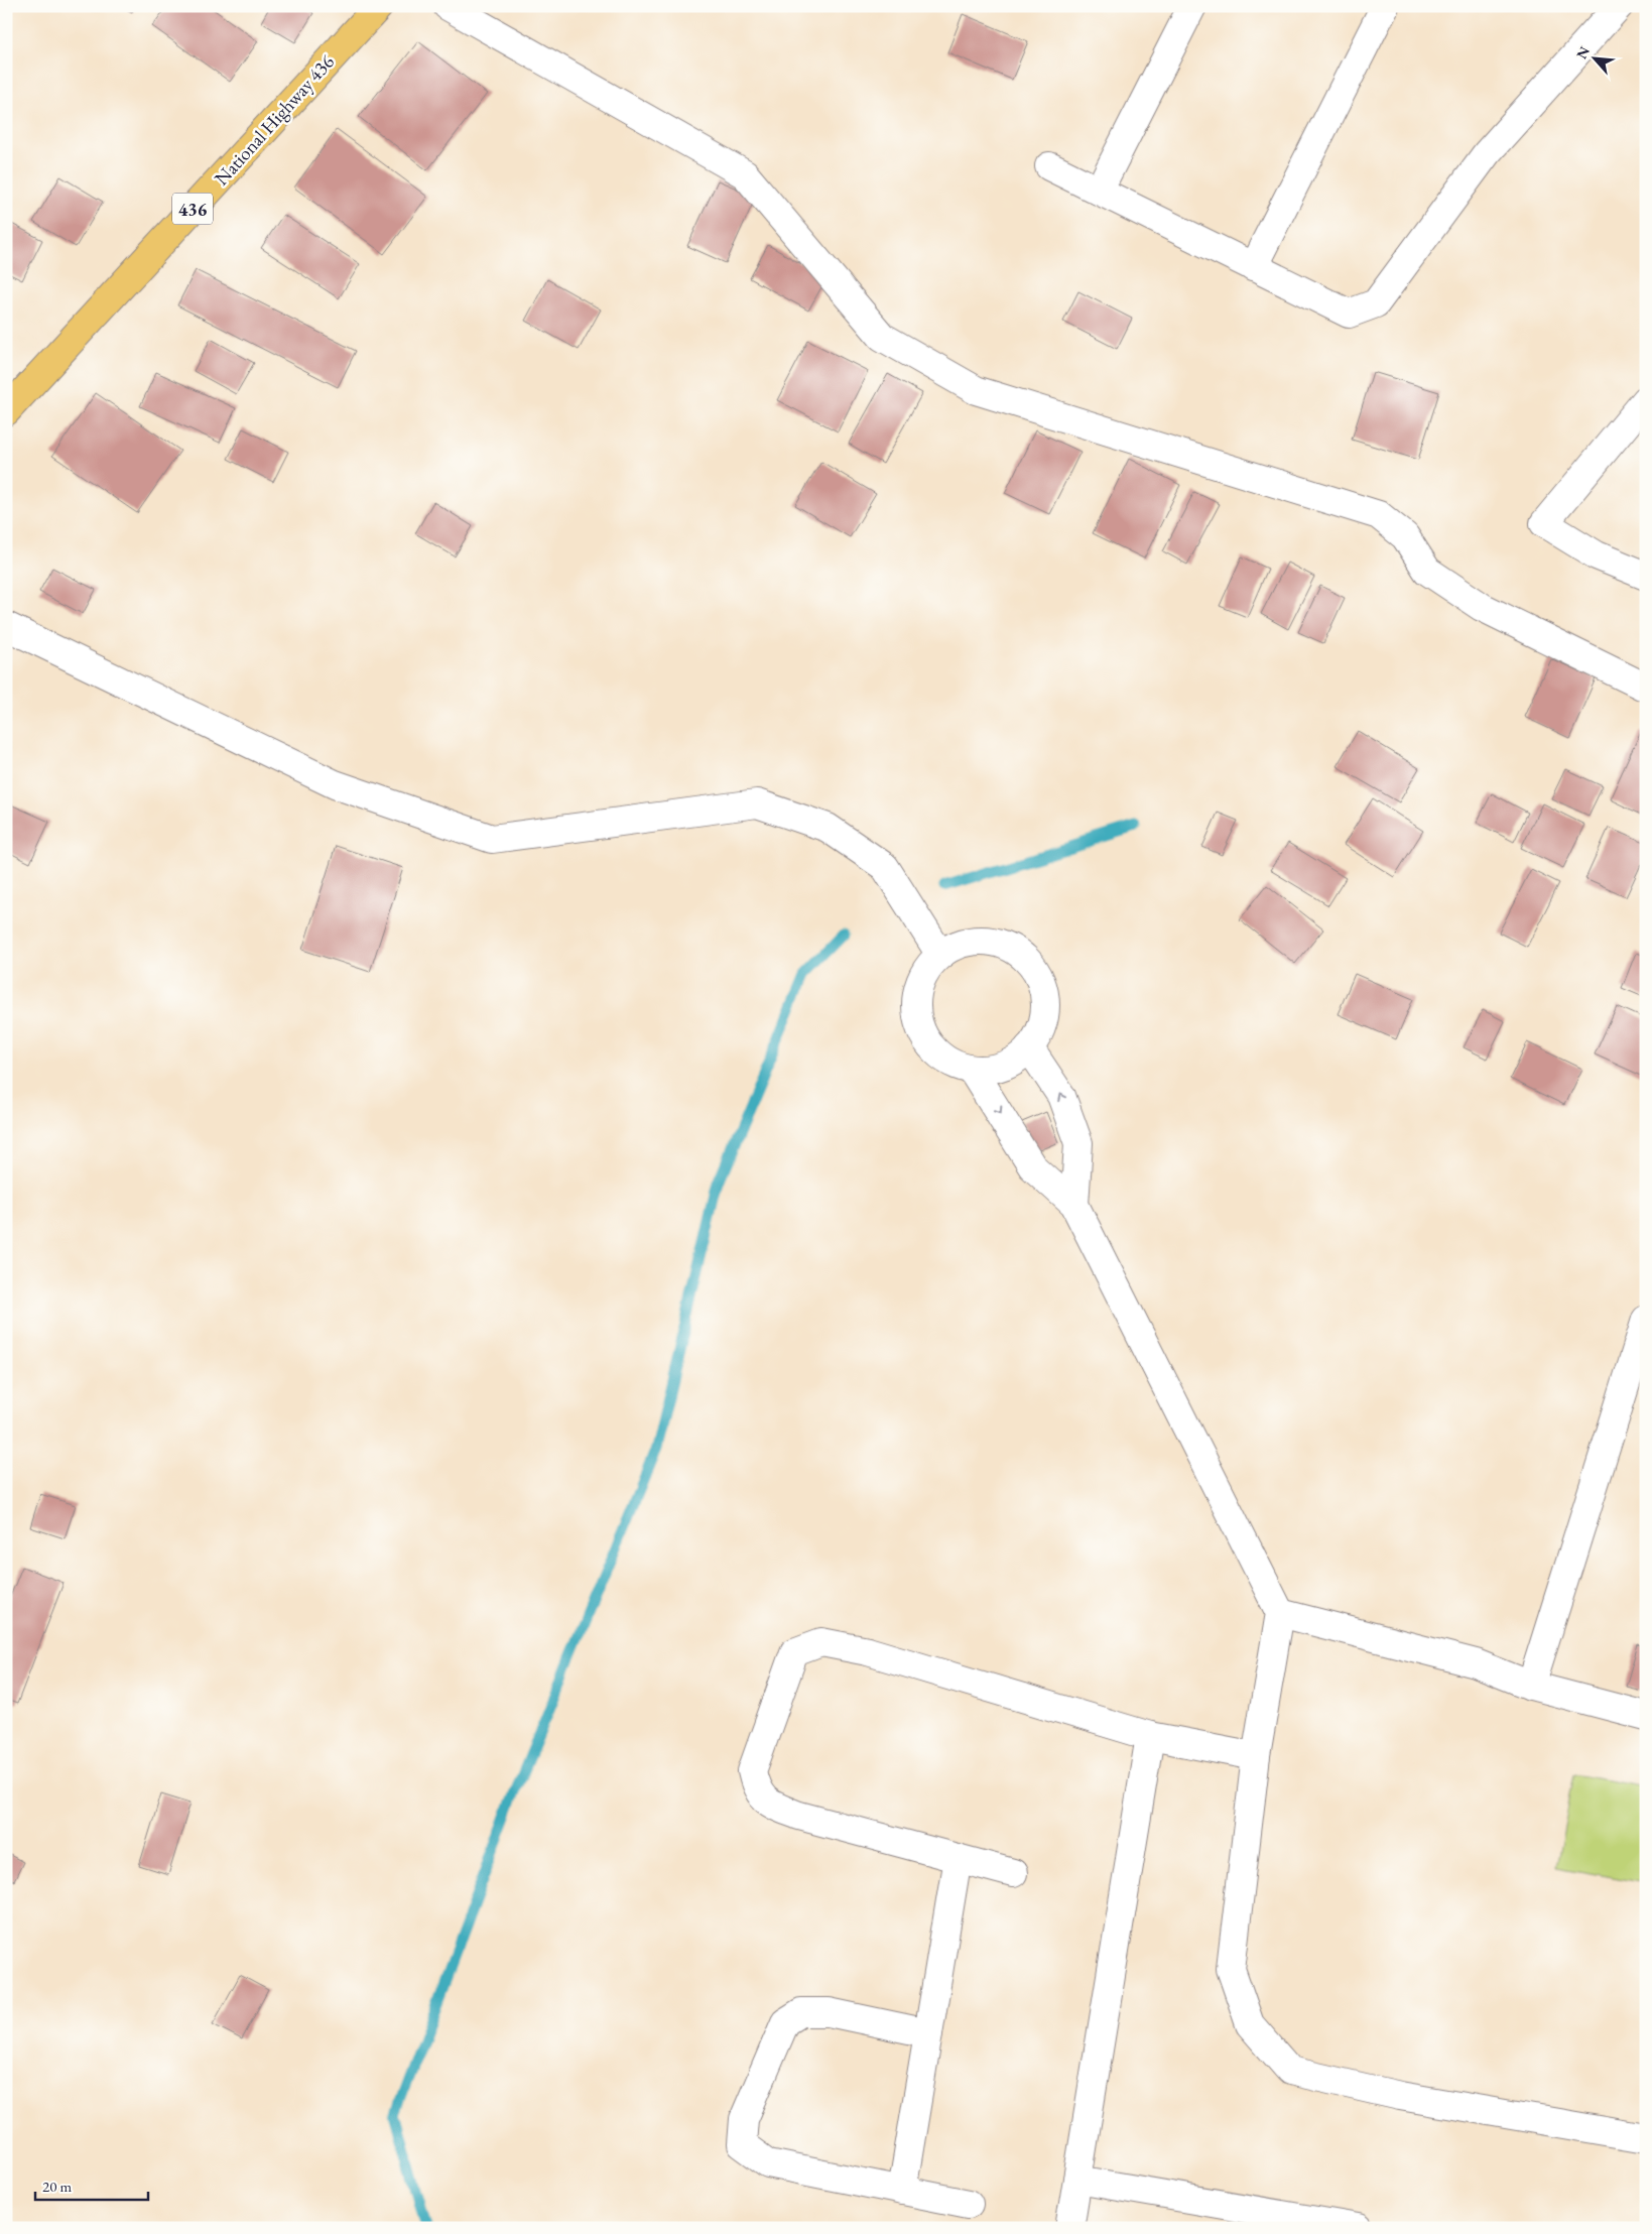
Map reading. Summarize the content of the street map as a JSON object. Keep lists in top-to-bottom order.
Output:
{
  "streets": {
    "main road": ["National Highway 436", "436"]
  },
  "scale_bar": "20 m",
  "north": "top left"
}
